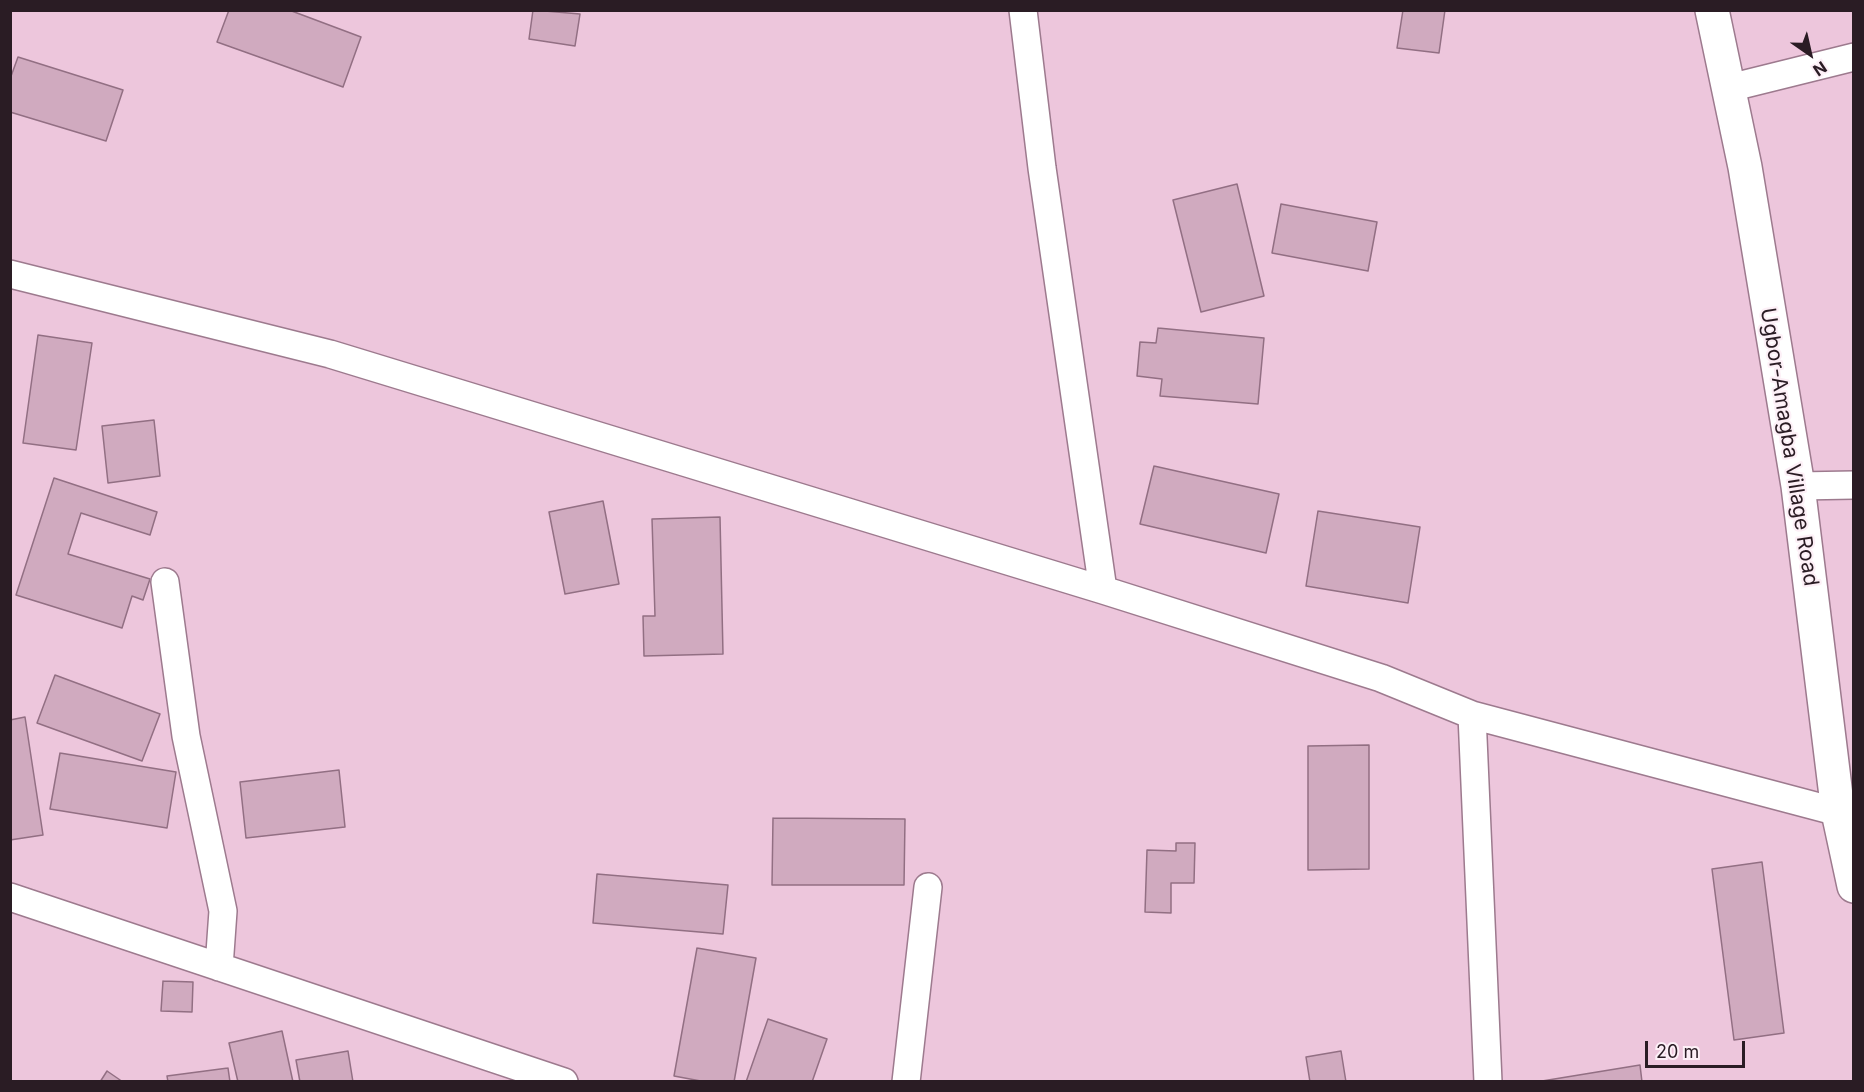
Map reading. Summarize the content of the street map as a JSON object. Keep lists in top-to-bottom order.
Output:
{
  "streets": {
    "street": ["Ugbor-Amagba Village Road"]
  },
  "scale_bar": "20 m",
  "north": "bottom right"
}
